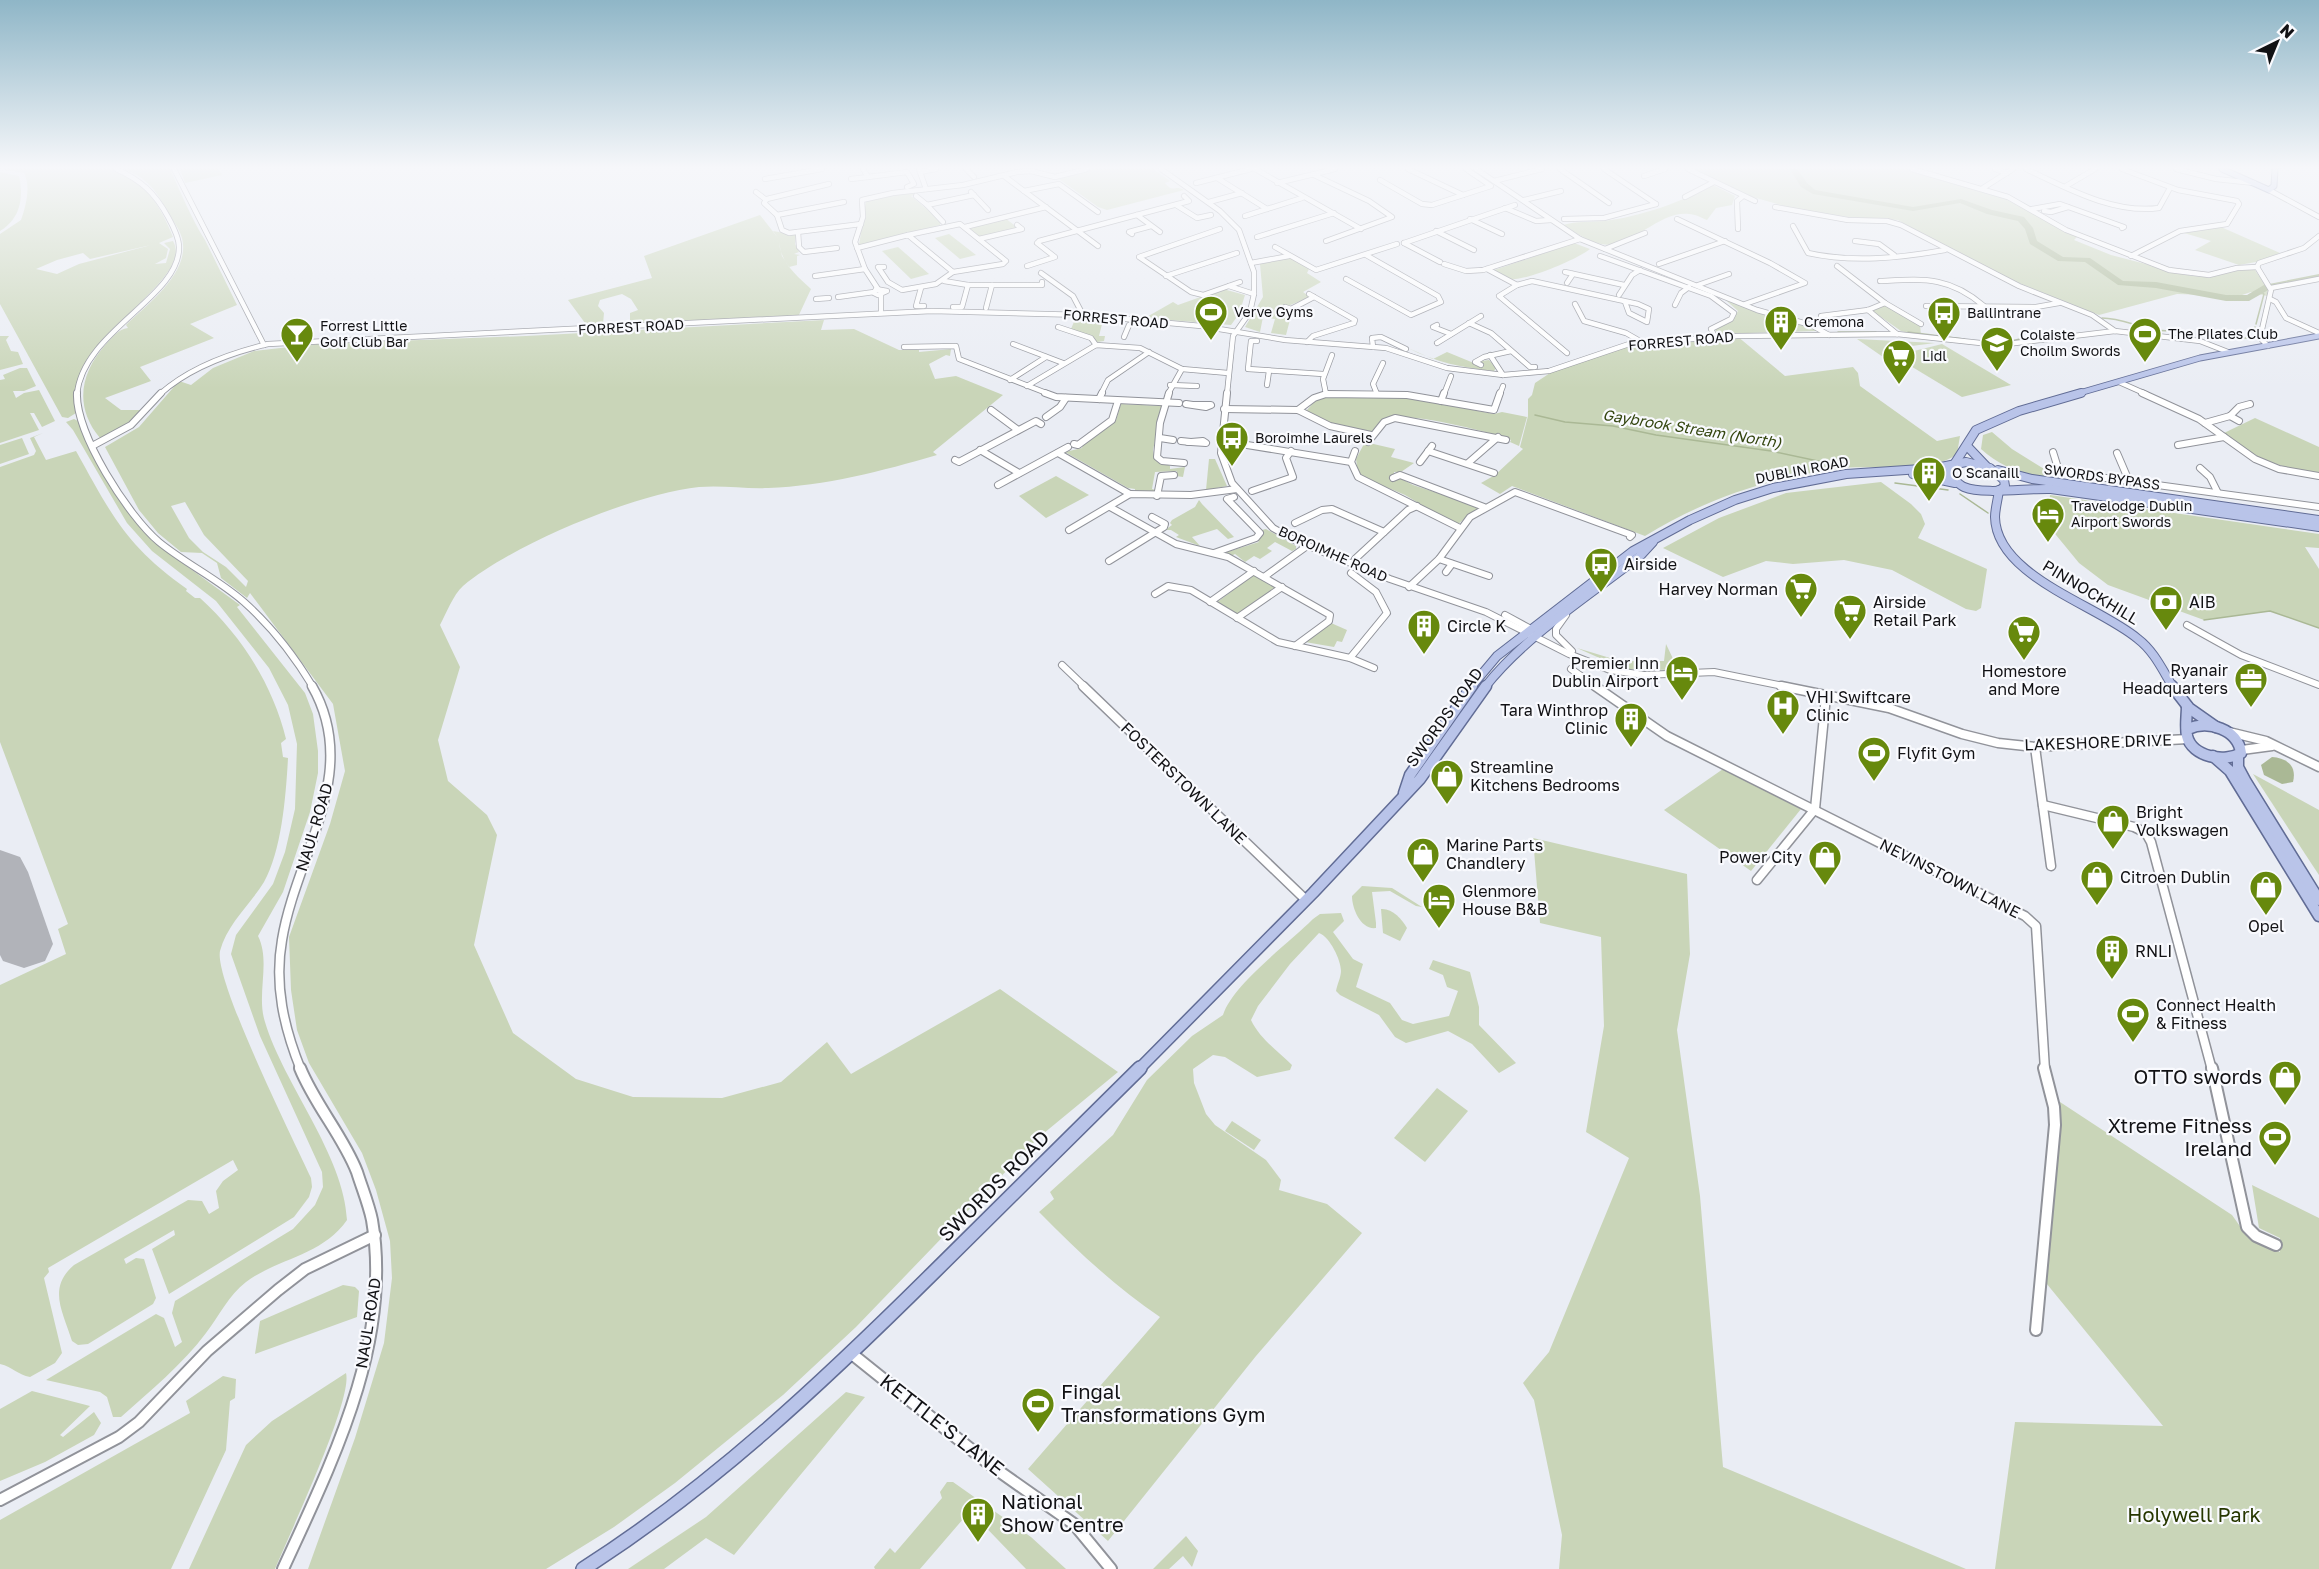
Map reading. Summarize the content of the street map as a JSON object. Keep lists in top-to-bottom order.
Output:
{
  "streets": {
    "main road": [
      "DUBLIN ROAD",
      "SWORDS BYPASS",
      "PINNOCKHILL",
      "SWORDS ROAD"
    ],
    "street": [
      "FORREST ROAD",
      "BOROIMHE ROAD",
      "LAKESHORE DRIVE",
      "FOSTERSTOWN LANE",
      "NAUL ROAD",
      "NEVINSTOWN LANE",
      "KETTLE'S LANE"
    ]
  },
  "crossings": [
    ["FORREST ROAD", "BOROIMHE ROAD"],
    ["FORREST ROAD", "NAUL ROAD"],
    ["DUBLIN ROAD", "SWORDS BYPASS"],
    ["DUBLIN ROAD", "BOROIMHE ROAD"],
    ["DUBLIN ROAD", "SWORDS ROAD"],
    ["DUBLIN ROAD", "LAKESHORE DRIVE"],
    ["SWORDS BYPASS", "PINNOCKHILL"],
    ["BOROIMHE ROAD", "SWORDS ROAD"],
    ["BOROIMHE ROAD", "LAKESHORE DRIVE"],
    ["SWORDS ROAD", "LAKESHORE DRIVE"],
    ["SWORDS ROAD", "FOSTERSTOWN LANE"],
    ["SWORDS ROAD", "KETTLE'S LANE"]
  ],
  "water": ["Gaybrook Stream (North)"],
  "parks": ["Holywell Park"],
  "places": {
    "sports": [
      "Verve Gyms",
      "The Pilates Club",
      "Flyfit Gym",
      "Connect Health & Fitness",
      "Xtreme Fitness Ireland",
      "Fingal Transformations Gym"
    ],
    "bus stop": ["Ballintrane", "Boroimhe Laurels", "Airside"],
    "building": [
      "Cremona",
      "O Scanaill",
      "Circle K",
      "Tara Winthrop Clinic",
      "RNLI",
      "National Show Centre"
    ],
    "bar": ["Forrest Little Golf Club Bar"],
    "school or university": ["Colaiste Choilm Swords"],
    "supermarket": [
      "Lidl",
      "Harvey Norman",
      "Airside Retail Park",
      "Homestore and More"
    ],
    "hotel": ["Travelodge Dublin Airport Swords", "Premier Inn Dublin Airport", "Glenmore House B&B"],
    "bank": ["AIB"],
    "office": ["Ryanair Headquarters"],
    "hospital": ["VHI Swiftcare Clinic"],
    "shop": [
      "Streamline Kitchens Bedrooms",
      "Bright Volkswagen",
      "Marine Parts Chandlery",
      "Power City",
      "Citroen Dublin",
      "Opel",
      "OTTO swords"
    ]
  },
  "north": "top right"
}
